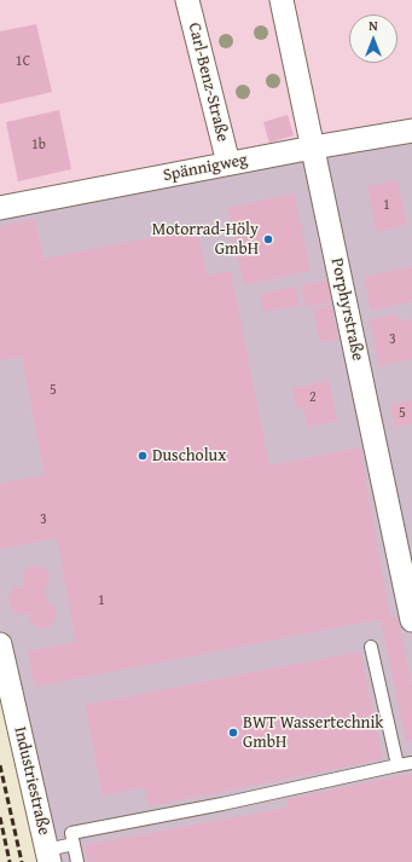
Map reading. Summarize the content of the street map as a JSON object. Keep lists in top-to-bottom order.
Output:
{
  "streets": {
    "street": [
      "Carl-Benz-Straße",
      "Spännigweg",
      "Porphyrstraße",
      "Industriestraße"
    ]
  },
  "crossings": [
    ["Carl-Benz-Straße", "Spännigweg"],
    ["Spännigweg", "Porphyrstraße"]
  ],
  "places": ["Motorrad-Höly GmbH", "Duscholux", "BWT Wassertechnik GmbH"],
  "house_numbers": [
    "1C",
    "1b",
    "1",
    "3",
    "5",
    "2",
    "5",
    "3",
    "1"
  ],
  "north": "top"
}
